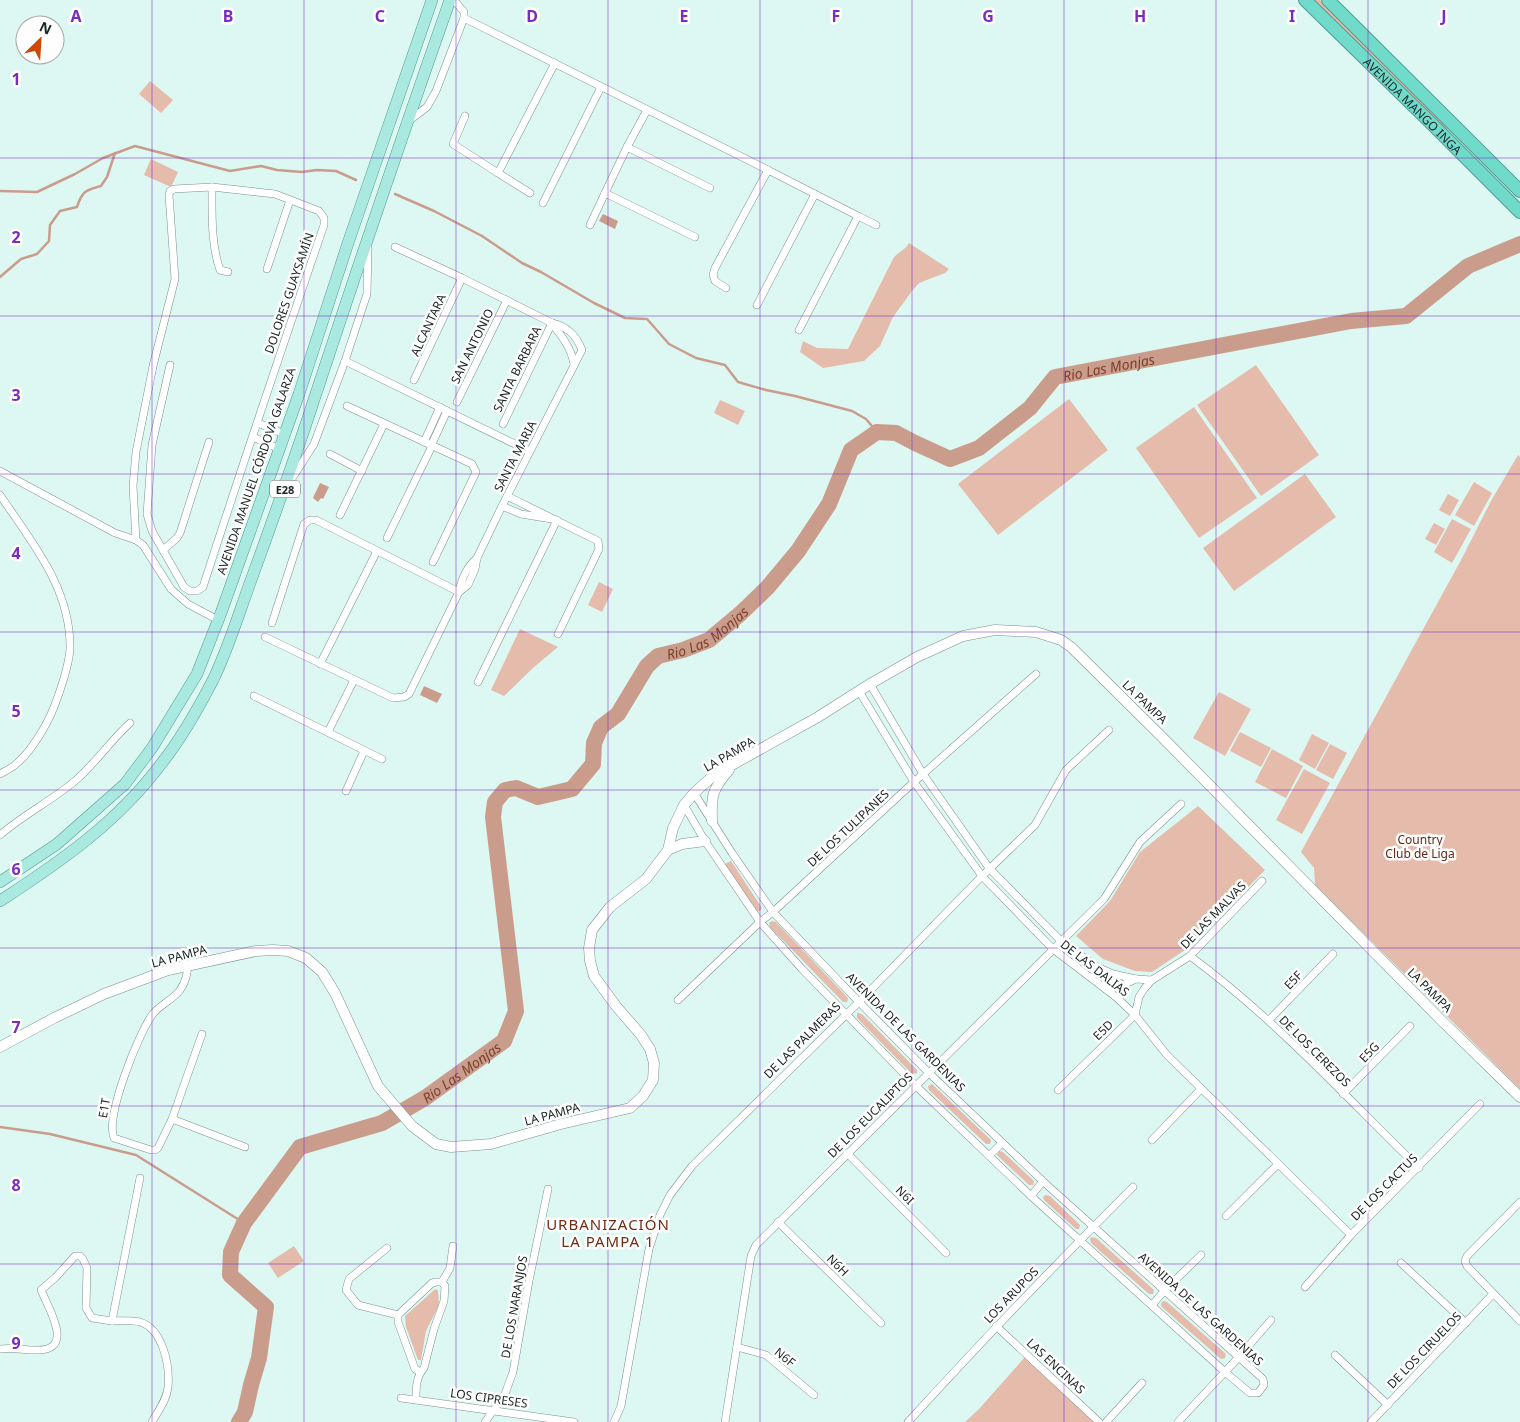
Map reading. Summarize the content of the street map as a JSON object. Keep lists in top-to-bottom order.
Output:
{
  "streets": {
    "highway": ["AVENIDA MANGO INGA"],
    "main road": ["AVENIDA MANUEL CÓRDOVA GALARZA", "E28"],
    "street": [
      "DOLORES GUAYSAMÍN",
      "ALCANTARA",
      "SAN ANTONIO",
      "SANTA BARBARA",
      "SANTA MARIA",
      "LA PAMPA",
      "DE LOS TULIPANES",
      "DE LAS MALVAS",
      "DE LAS DALIAS",
      "E5F",
      "E5D",
      "AVENIDA DE LAS GARDENIAS",
      "DE LAS PALMERAS",
      "DE LOS CEREZOS",
      "E5G",
      "E1T",
      "DE LOS EUCALIPTOS",
      "DE LOS CACTUS",
      "N6I",
      "N6H",
      "LOS ARUPOS",
      "DE LOS NARANJOS",
      "DE LOS CIRUELOS",
      "N6F",
      "LAS ENCINAS",
      "LOS CIPRESES"
    ]
  },
  "crossings": [
    ["ALCANTARA", "SANTA MARIA"],
    ["SAN ANTONIO", "SANTA MARIA"],
    ["SANTA BARBARA", "SANTA MARIA"],
    ["LA PAMPA", "DE LAS DALIAS"],
    ["LA PAMPA", "AVENIDA DE LAS GARDENIAS"],
    ["LA PAMPA", "E1T"],
    ["DE LOS TULIPANES", "DE LAS DALIAS"],
    ["DE LOS TULIPANES", "AVENIDA DE LAS GARDENIAS"],
    ["DE LAS MALVAS", "DE LAS DALIAS"],
    ["DE LAS MALVAS", "E5D"],
    ["DE LAS MALVAS", "DE LOS CEREZOS"],
    ["DE LAS DALIAS", "E5D"],
    ["DE LAS DALIAS", "DE LAS PALMERAS"],
    ["DE LAS DALIAS", "DE LOS EUCALIPTOS"],
    ["DE LAS DALIAS", "DE LOS CACTUS"],
    ["E5F", "DE LOS CEREZOS"],
    ["AVENIDA DE LAS GARDENIAS", "DE LAS PALMERAS"],
    ["AVENIDA DE LAS GARDENIAS", "DE LOS EUCALIPTOS"],
    ["AVENIDA DE LAS GARDENIAS", "LOS ARUPOS"],
    ["DE LOS CEREZOS", "E5G"],
    ["DE LOS CEREZOS", "DE LOS CACTUS"],
    ["DE LOS EUCALIPTOS", "N6I"],
    ["DE LOS EUCALIPTOS", "N6H"],
    ["DE LOS EUCALIPTOS", "N6F"],
    ["LOS ARUPOS", "LAS ENCINAS"],
    ["DE LOS NARANJOS", "LOS CIPRESES"]
  ],
  "districts": ["URBANIZACIÓN LA PAMPA 1"],
  "water": ["Rio Las Monjas"],
  "parks": ["Country Club de Liga"],
  "north": "top right",
  "grid": {
    "columns": [
      "A",
      "B",
      "C",
      "D",
      "E",
      "F",
      "G",
      "H",
      "I",
      "J"
    ],
    "rows": [
      "1",
      "2",
      "3",
      "4",
      "5",
      "6",
      "7",
      "8",
      "9"
    ]
  }
}
